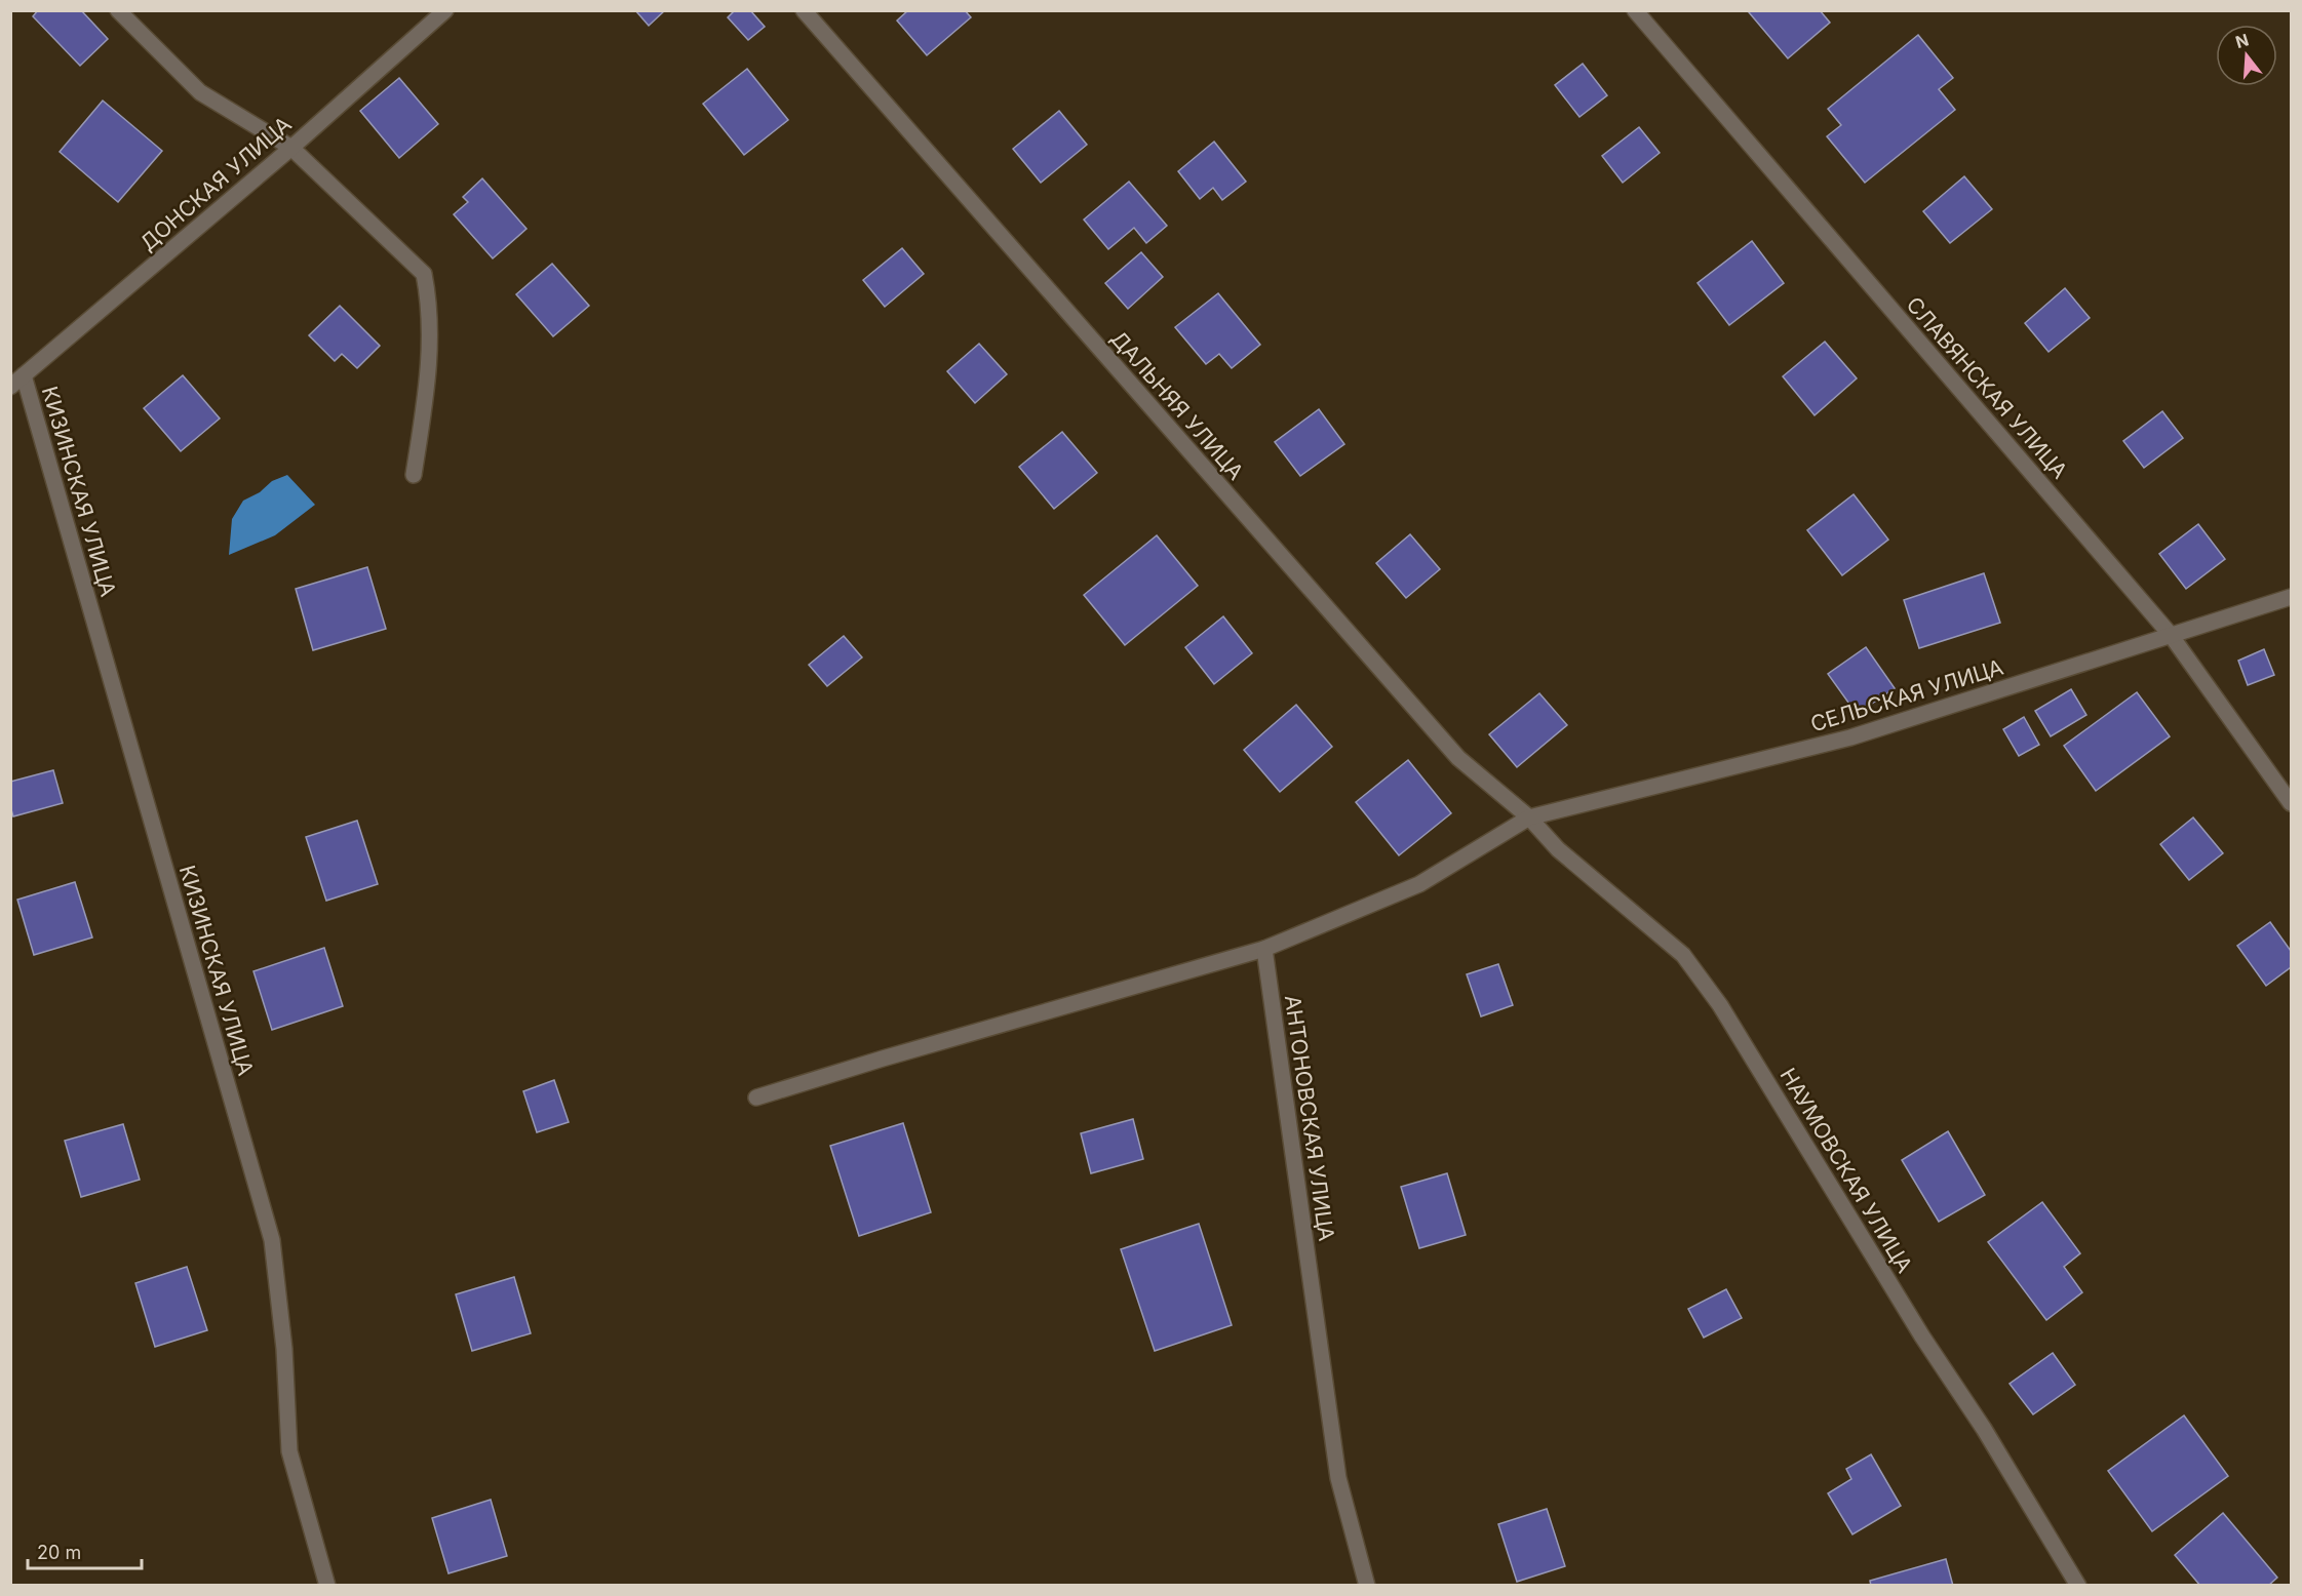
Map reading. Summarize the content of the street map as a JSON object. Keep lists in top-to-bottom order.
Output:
{
  "streets": {
    "street": [
      "ДОНСКАЯ УЛИЦА",
      "СЛАВЯНСКАЯ УЛИЦА",
      "ДАЛЬНЯЯ УЛИЦА",
      "КИЗИНСКАЯ УЛИЦА",
      "СЕЛЬСКАЯ УЛИЦА",
      "АНТОНОВСКАЯ УЛИЦА",
      "НАУМОВСКАЯ УЛИЦА"
    ]
  },
  "crossings": [
    ["ДОНСКАЯ УЛИЦА", "КИЗИНСКАЯ УЛИЦА"],
    ["СЛАВЯНСКАЯ УЛИЦА", "СЕЛЬСКАЯ УЛИЦА"],
    ["ДАЛЬНЯЯ УЛИЦА", "СЕЛЬСКАЯ УЛИЦА"],
    ["ДАЛЬНЯЯ УЛИЦА", "НАУМОВСКАЯ УЛИЦА"],
    ["СЕЛЬСКАЯ УЛИЦА", "НАУМОВСКАЯ УЛИЦА"]
  ],
  "scale_bar": "20 m",
  "north": "top"
}
